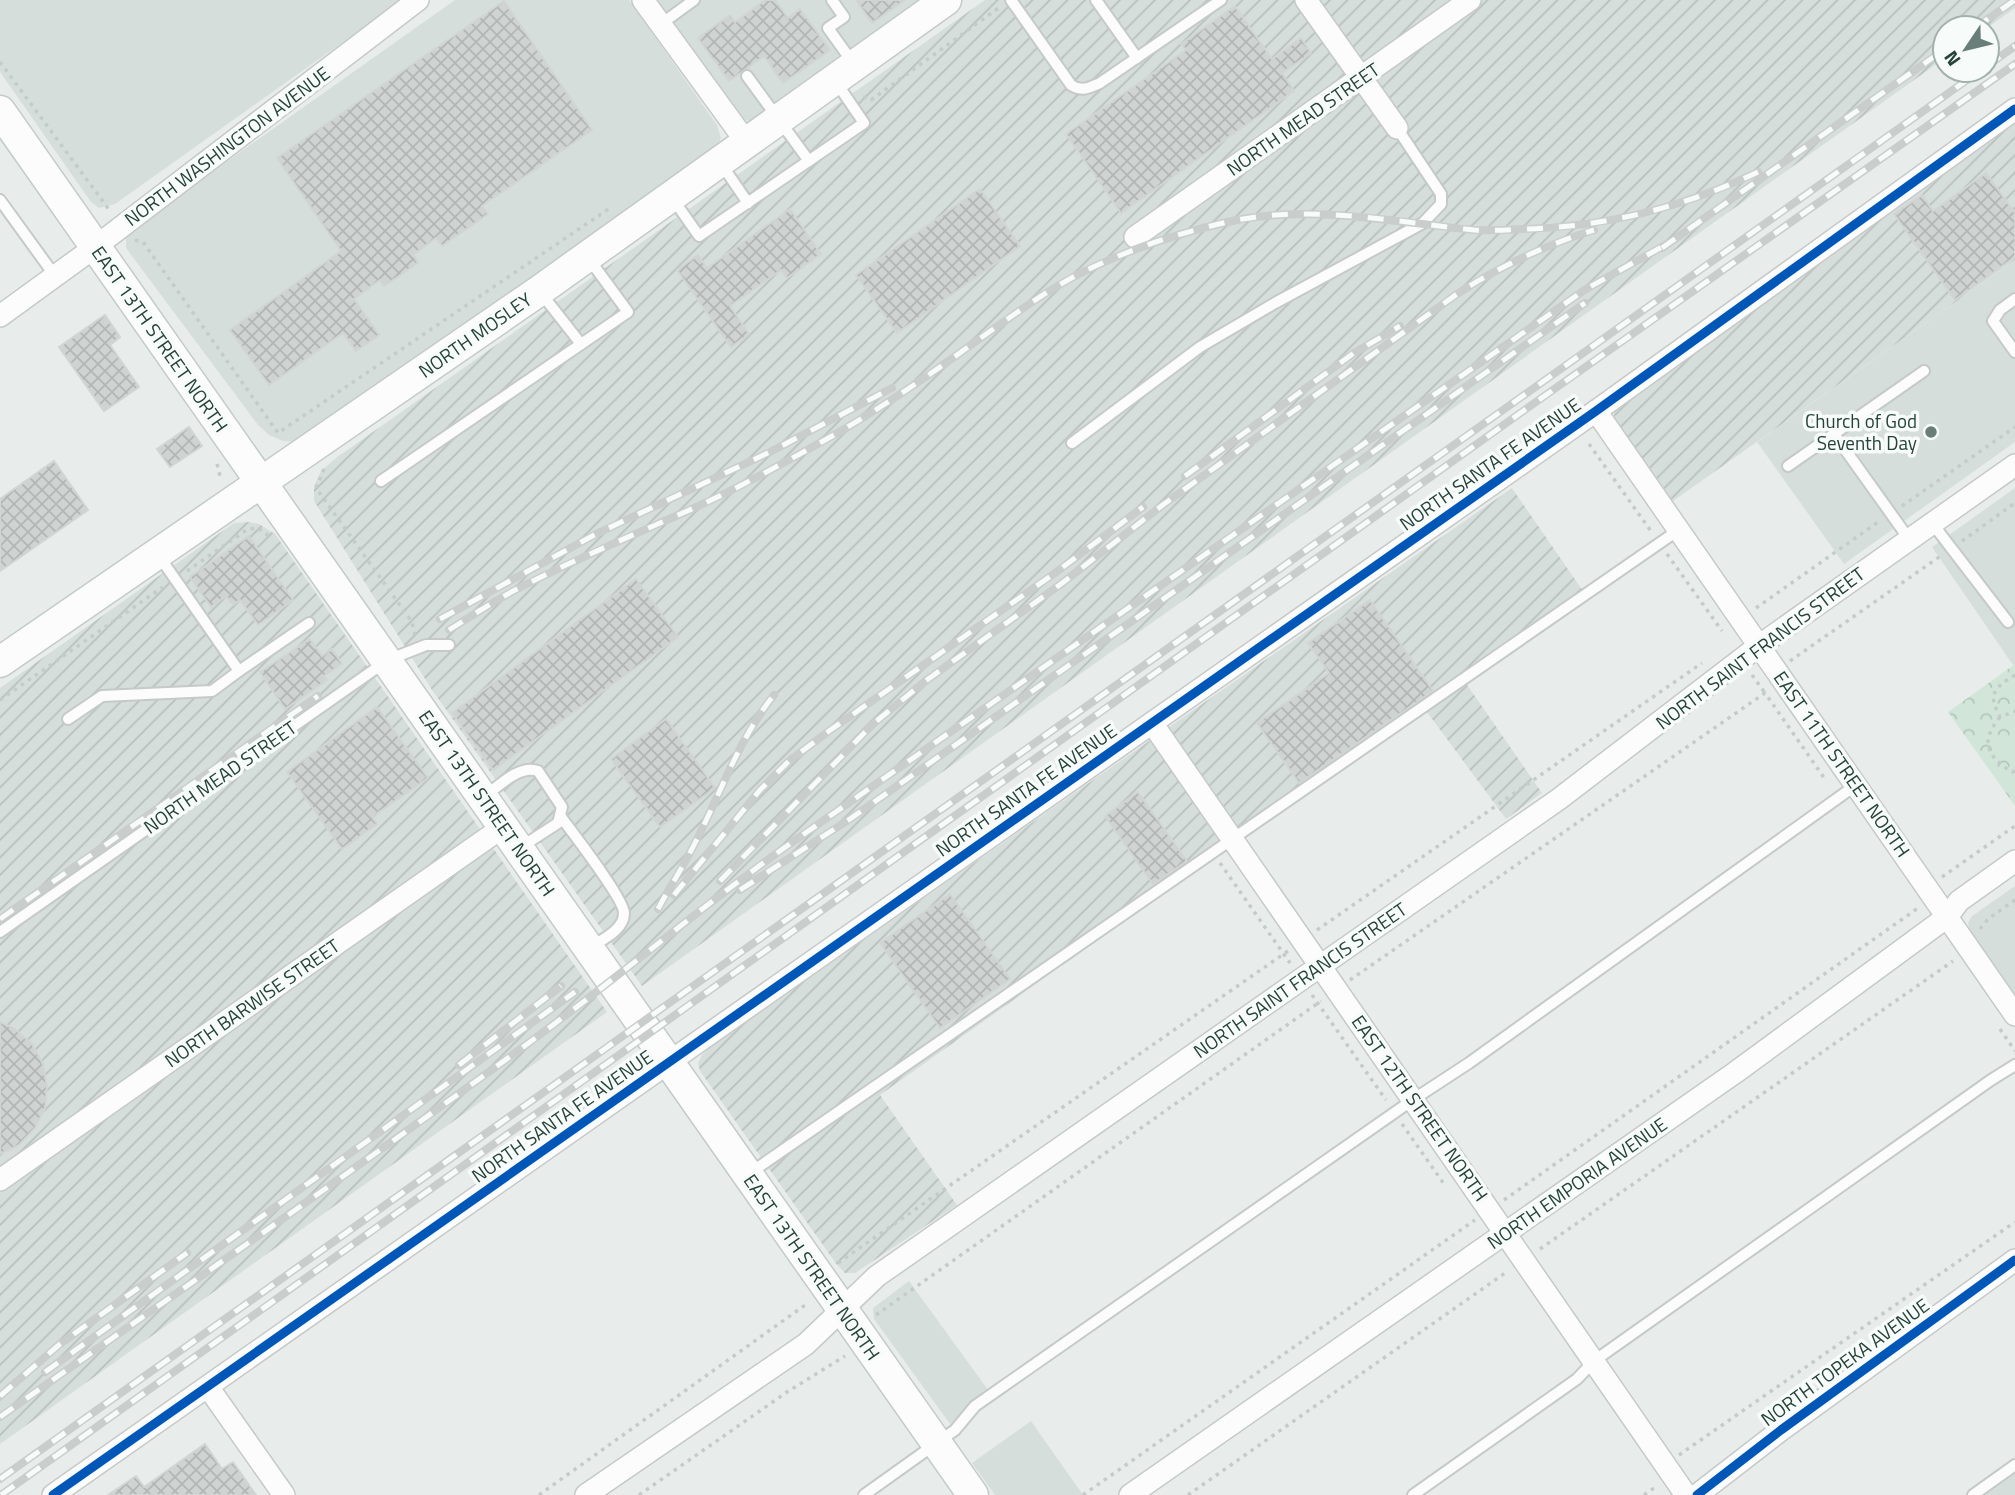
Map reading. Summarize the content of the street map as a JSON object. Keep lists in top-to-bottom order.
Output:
{
  "streets": {
    "main road": ["NORTH MOSLEY", "EAST 13TH STREET NORTH"],
    "street": [
      "NORTH MEAD STREET",
      "NORTH WASHINGTON AVENUE",
      "NORTH SANTA FE AVENUE",
      "NORTH SAINT FRANCIS STREET",
      "EAST 11TH STREET NORTH",
      "NORTH BARWISE STREET",
      "EAST 12TH STREET NORTH",
      "NORTH EMPORIA AVENUE",
      "NORTH TOPEKA AVENUE"
    ]
  },
  "crossings": [
    ["NORTH MEAD STREET", "EAST 13TH STREET NORTH"],
    ["NORTH WASHINGTON AVENUE", "EAST 13TH STREET NORTH"],
    ["NORTH MOSLEY", "EAST 13TH STREET NORTH"],
    ["EAST 13TH STREET NORTH", "NORTH SANTA FE AVENUE"],
    ["EAST 13TH STREET NORTH", "NORTH SAINT FRANCIS STREET"],
    ["EAST 13TH STREET NORTH", "NORTH BARWISE STREET"],
    ["NORTH SANTA FE AVENUE", "EAST 11TH STREET NORTH"],
    ["NORTH SANTA FE AVENUE", "EAST 12TH STREET NORTH"],
    ["NORTH SAINT FRANCIS STREET", "EAST 11TH STREET NORTH"],
    ["NORTH SAINT FRANCIS STREET", "EAST 12TH STREET NORTH"],
    ["EAST 11TH STREET NORTH", "NORTH EMPORIA AVENUE"],
    ["EAST 12TH STREET NORTH", "NORTH EMPORIA AVENUE"]
  ],
  "places": ["Church of God Seventh Day"],
  "north": "bottom left"
}
